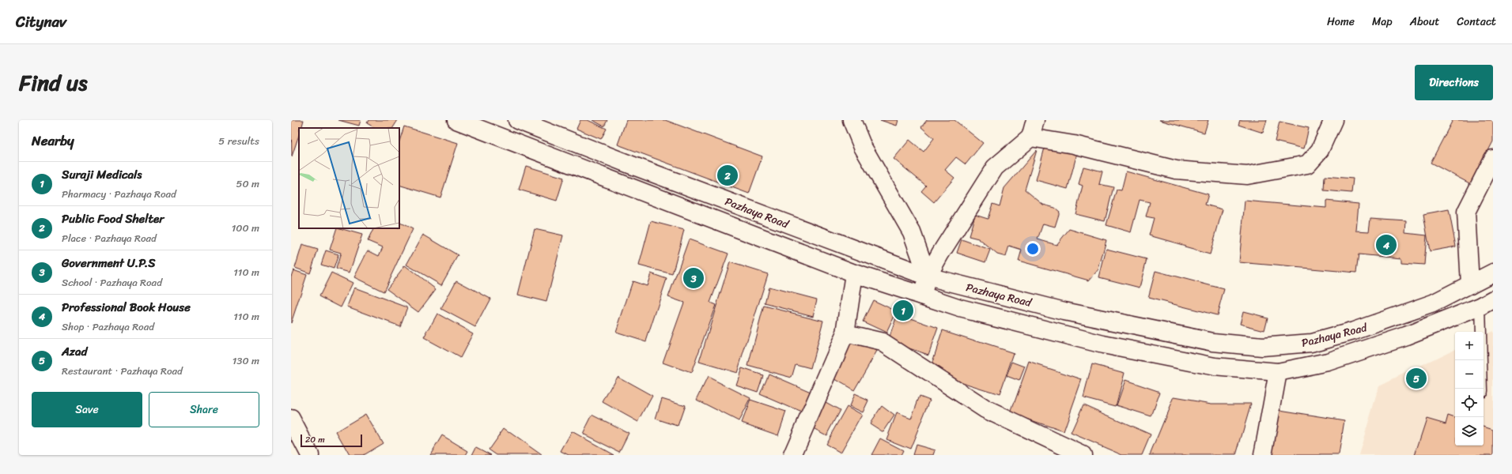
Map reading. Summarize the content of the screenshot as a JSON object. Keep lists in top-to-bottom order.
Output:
{
  "streets": {
    "main road": ["Pazhaya Road"]
  },
  "scale_bar": "20 m",
  "page": {
    "header": "Citynav",
    "nav": [
      "Home",
      "Map",
      "About",
      "Contact"
    ],
    "title": "Find us",
    "buttons": [
      "Directions",
      ["Save", "Share"]
    ],
    "heading": ["Nearby", "5 results"],
    "list": [
      {
        "mark": "1",
        "name": "Suraji Medicals",
        "note": "Pharmacy · Pazhaya Road",
        "value": "50 m"
      },
      {
        "mark": "2",
        "name": "Public Food Shelter",
        "note": "Place · Pazhaya Road",
        "value": "100 m"
      },
      {
        "mark": "3",
        "name": "Government U.P.S",
        "note": "School · Pazhaya Road",
        "value": "110 m"
      },
      {
        "mark": "4",
        "name": "Professional Book House",
        "note": "Shop · Pazhaya Road",
        "value": "110 m"
      },
      {
        "mark": "5",
        "name": "Azad",
        "note": "Restaurant · Pazhaya Road",
        "value": "130 m"
      }
    ],
    "pins": [
      "2",
      "4",
      "3",
      "1",
      "5"
    ],
    "map_buttons": ["+", "−"],
    "scale": "20 m"
  }
}
